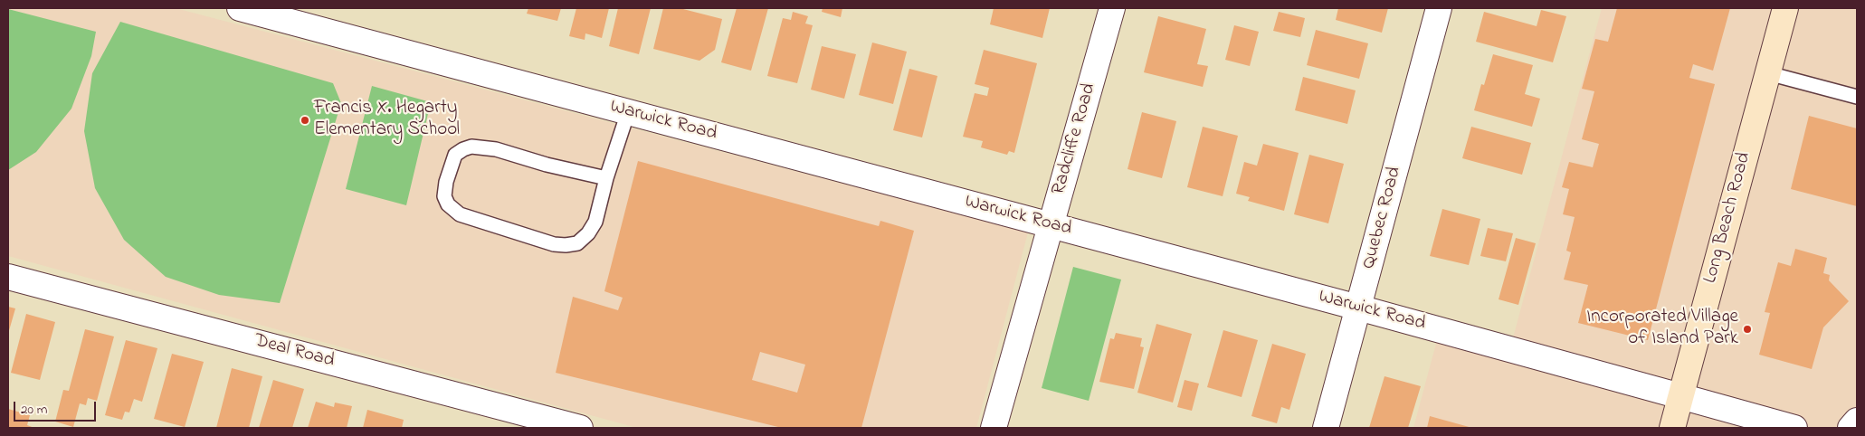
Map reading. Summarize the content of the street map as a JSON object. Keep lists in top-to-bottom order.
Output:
{
  "streets": {
    "main road": ["Long Beach Road"],
    "street": [
      "Warwick Road",
      "Radcliffe Road",
      "Quebec Road",
      "Deal Road"
    ]
  },
  "crossings": [
    ["Warwick Road", "Radcliffe Road"],
    ["Warwick Road", "Quebec Road"],
    ["Warwick Road", "Long Beach Road"]
  ],
  "places": ["Francis X. Hegarty Elementary School", "Incorporated Village of Island Park"],
  "scale_bar": "20 m"
}
